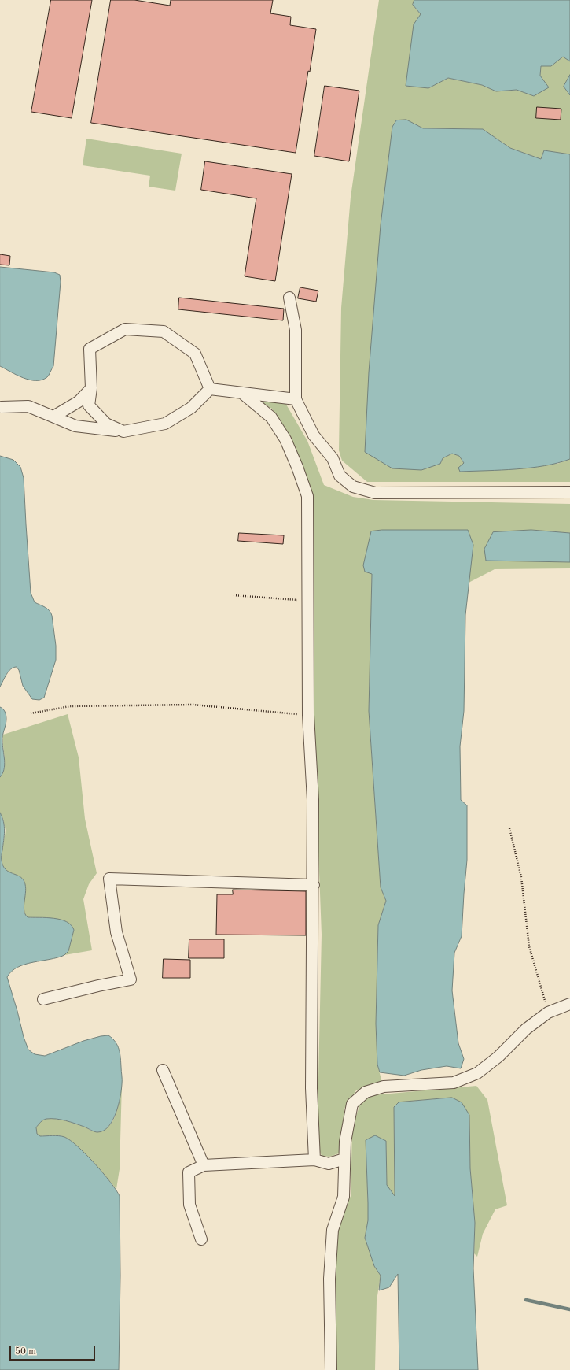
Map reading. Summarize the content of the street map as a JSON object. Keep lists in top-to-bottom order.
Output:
{
  "scale_bar": "50 m"
}
